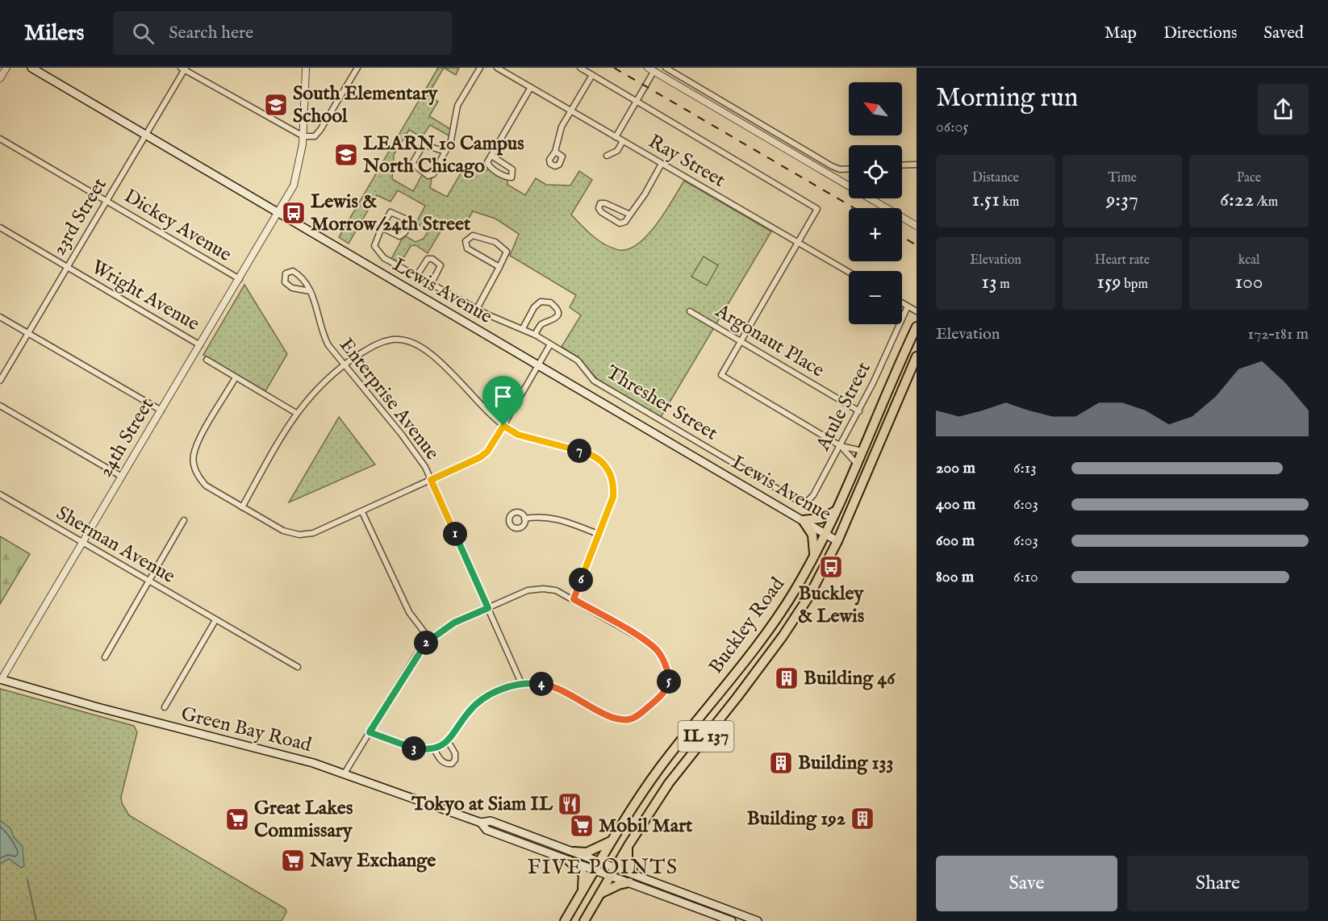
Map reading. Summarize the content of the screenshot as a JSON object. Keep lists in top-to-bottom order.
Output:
{
  "streets": {
    "highway": ["Buckley Road", "IL 137"],
    "main road": ["Lewis Avenue", "Green Bay Road"],
    "street": [
      "Ray Street",
      "23rd Street",
      "Dickey Avenue",
      "Wright Avenue",
      "Argonaut Place",
      "Enterprise Avenue",
      "Thresher Street",
      "Atule Street",
      "24th Street",
      "Sherman Avenue"
    ]
  },
  "crossings": [
    ["23rd Street", "Dickey Avenue"],
    ["23rd Street", "Lewis Avenue"],
    ["23rd Street", "Wright Avenue"],
    ["Dickey Avenue", "24th Street"],
    ["Lewis Avenue", "24th Street"],
    ["Lewis Avenue", "Buckley Road"],
    ["Wright Avenue", "24th Street"],
    ["Argonaut Place", "Atule Street"],
    ["Thresher Street", "Atule Street"],
    ["24th Street", "Sherman Avenue"],
    ["24th Street", "Green Bay Road"],
    ["Buckley Road", "Green Bay Road"]
  ],
  "districts": ["FIVE POINTS"],
  "places": {
    "school or university": ["South Elementary School", "LEARN 10 Campus North Chicago"],
    "bus stop": ["Lewis & Morrow/24th Street", "Buckley & Lewis"],
    "building": ["Building 46", "Building 133", "Building 192"],
    "restaurant": ["Tokyo at Siam IL"],
    "supermarket": ["Great Lakes Commissary", "Mobil Mart", "Navy Exchange"]
  },
  "north": "top left",
  "page": {
    "header": "Milers",
    "search": "Search here",
    "nav": ["Map", "Directions", "Saved"],
    "heading": ["Morning run", "06:05"],
    "map_buttons": ["+", "−"],
    "stats": [
      ["Distance", "1.51 km"],
      ["Time", "9:37"],
      ["Pace", "6:22 /km"],
      ["Elevation", "13 m"],
      ["Heart rate", "159 bpm"],
      ["kcal", "100"]
    ],
    "chart": ["Elevation", "172–181 m"],
    "pins": [
      "7",
      "1",
      "6",
      "2",
      "5",
      "4",
      "3"
    ],
    "list": [
      {
        "name": "200 m",
        "note": "6:13"
      },
      {
        "name": "400 m",
        "note": "6:03"
      },
      {
        "name": "600 m",
        "note": "6:03"
      },
      {
        "name": "800 m",
        "note": "6:10"
      }
    ],
    "buttons": ["Save", "Share"]
  }
}
